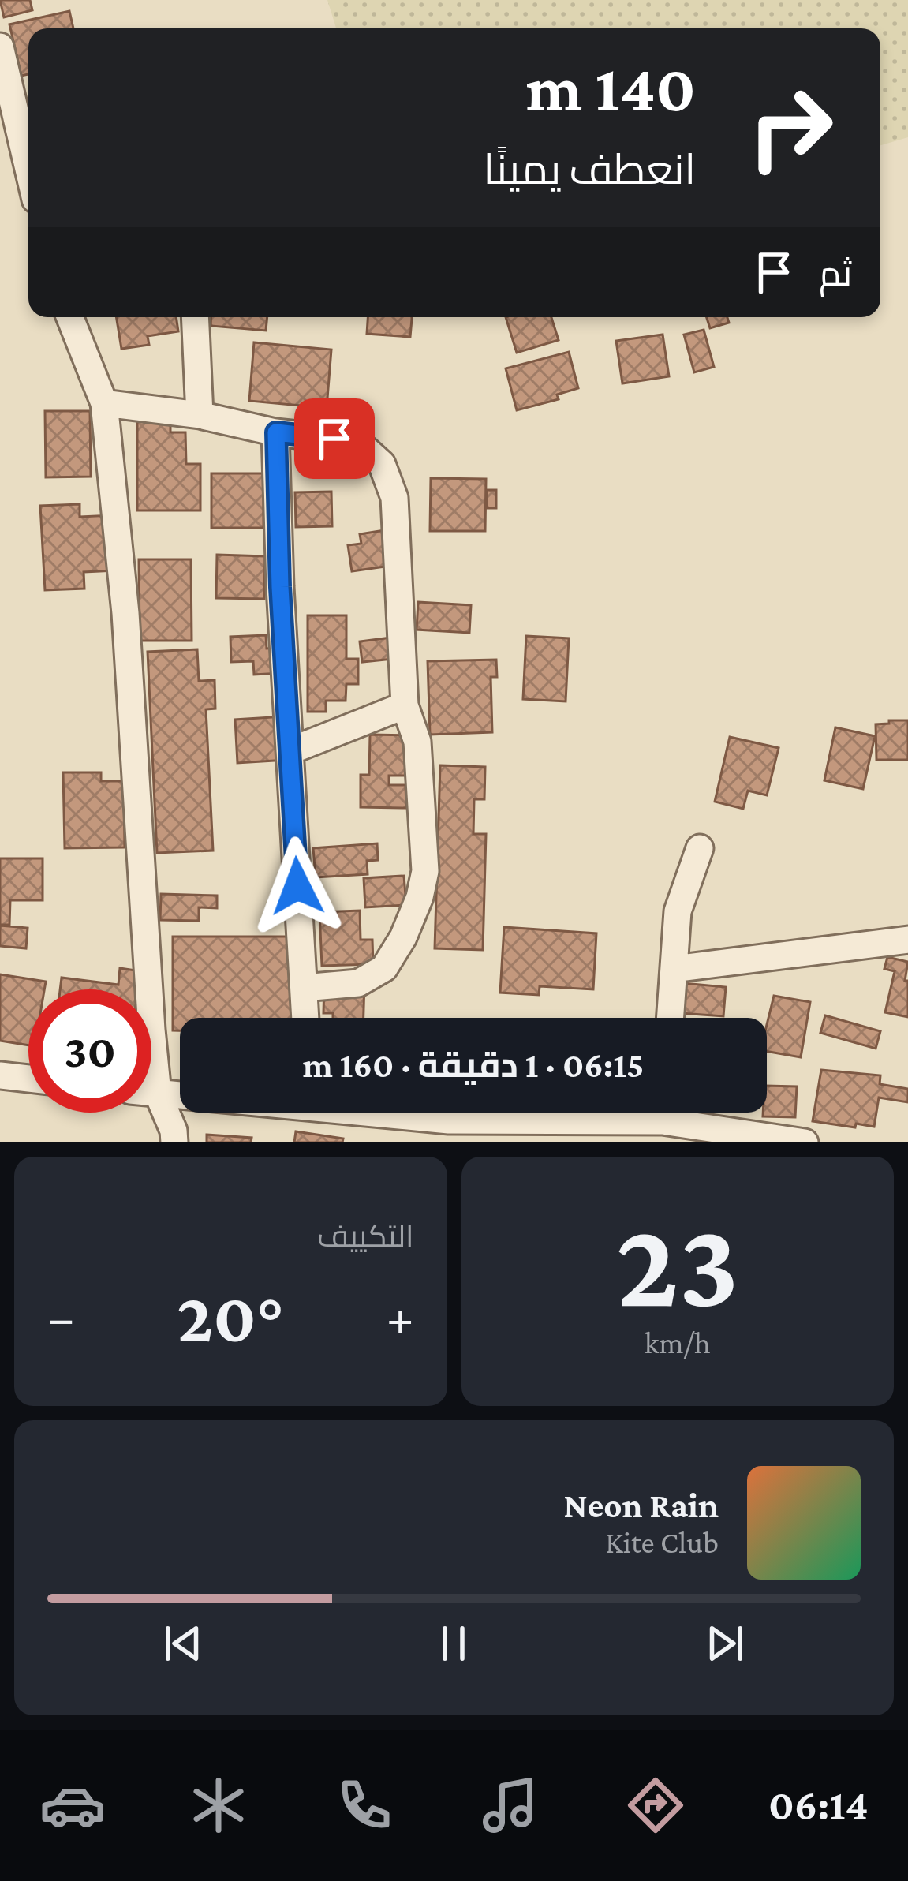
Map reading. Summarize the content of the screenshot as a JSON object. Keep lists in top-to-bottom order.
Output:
{
  "page": {
    "turn": ["140 m", "انعطف يمينًا"],
    "then": "ثم",
    "limit": "30",
    "trip": "06:15 · 1 دقيقة · 160 m",
    "tile": [
      ["23", "km/h"],
      "التكييف"
    ],
    "heat": ["−", "20°", "+"],
    "song": ["Neon Rain", "Kite Club"],
    "tabs": "06:14"
  }
}
